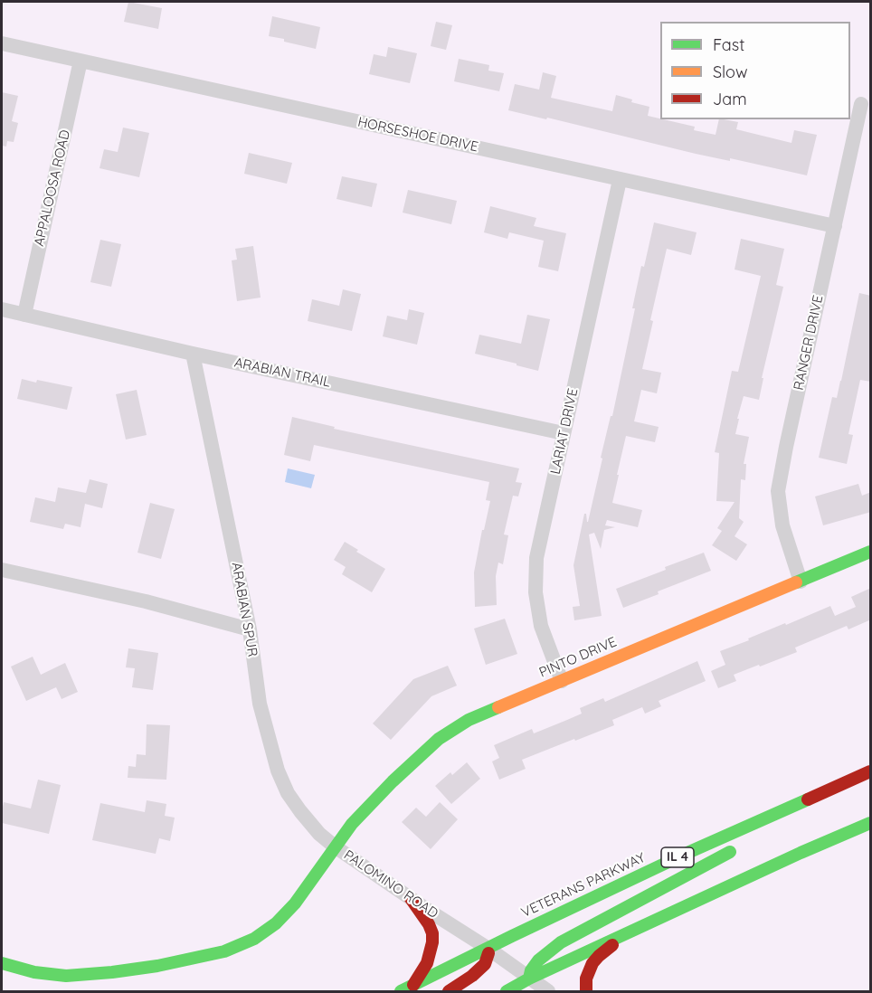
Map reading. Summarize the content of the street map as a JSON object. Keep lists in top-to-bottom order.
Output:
{
  "streets": {
    "main road": [
      "PINTO DRIVE",
      "IL 4",
      "PALOMINO ROAD",
      "VETERANS PARKWAY"
    ],
    "street": [
      "HORSESHOE DRIVE",
      "APPALOOSA ROAD",
      "RANGER DRIVE",
      "ARABIAN TRAIL",
      "LARIAT DRIVE",
      "ARABIAN SPUR"
    ]
  },
  "crossings": [
    ["HORSESHOE DRIVE", "APPALOOSA ROAD"],
    ["HORSESHOE DRIVE", "RANGER DRIVE"],
    ["HORSESHOE DRIVE", "LARIAT DRIVE"],
    ["APPALOOSA ROAD", "ARABIAN TRAIL"],
    ["RANGER DRIVE", "PINTO DRIVE"],
    ["ARABIAN TRAIL", "LARIAT DRIVE"],
    ["ARABIAN TRAIL", "ARABIAN SPUR"],
    ["LARIAT DRIVE", "PINTO DRIVE"],
    ["ARABIAN SPUR", "PINTO DRIVE"],
    ["ARABIAN SPUR", "PALOMINO ROAD"],
    ["PINTO DRIVE", "PALOMINO ROAD"],
    ["PALOMINO ROAD", "VETERANS PARKWAY"]
  ],
  "legend": ["Fast", "Slow", "Jam"]
}
